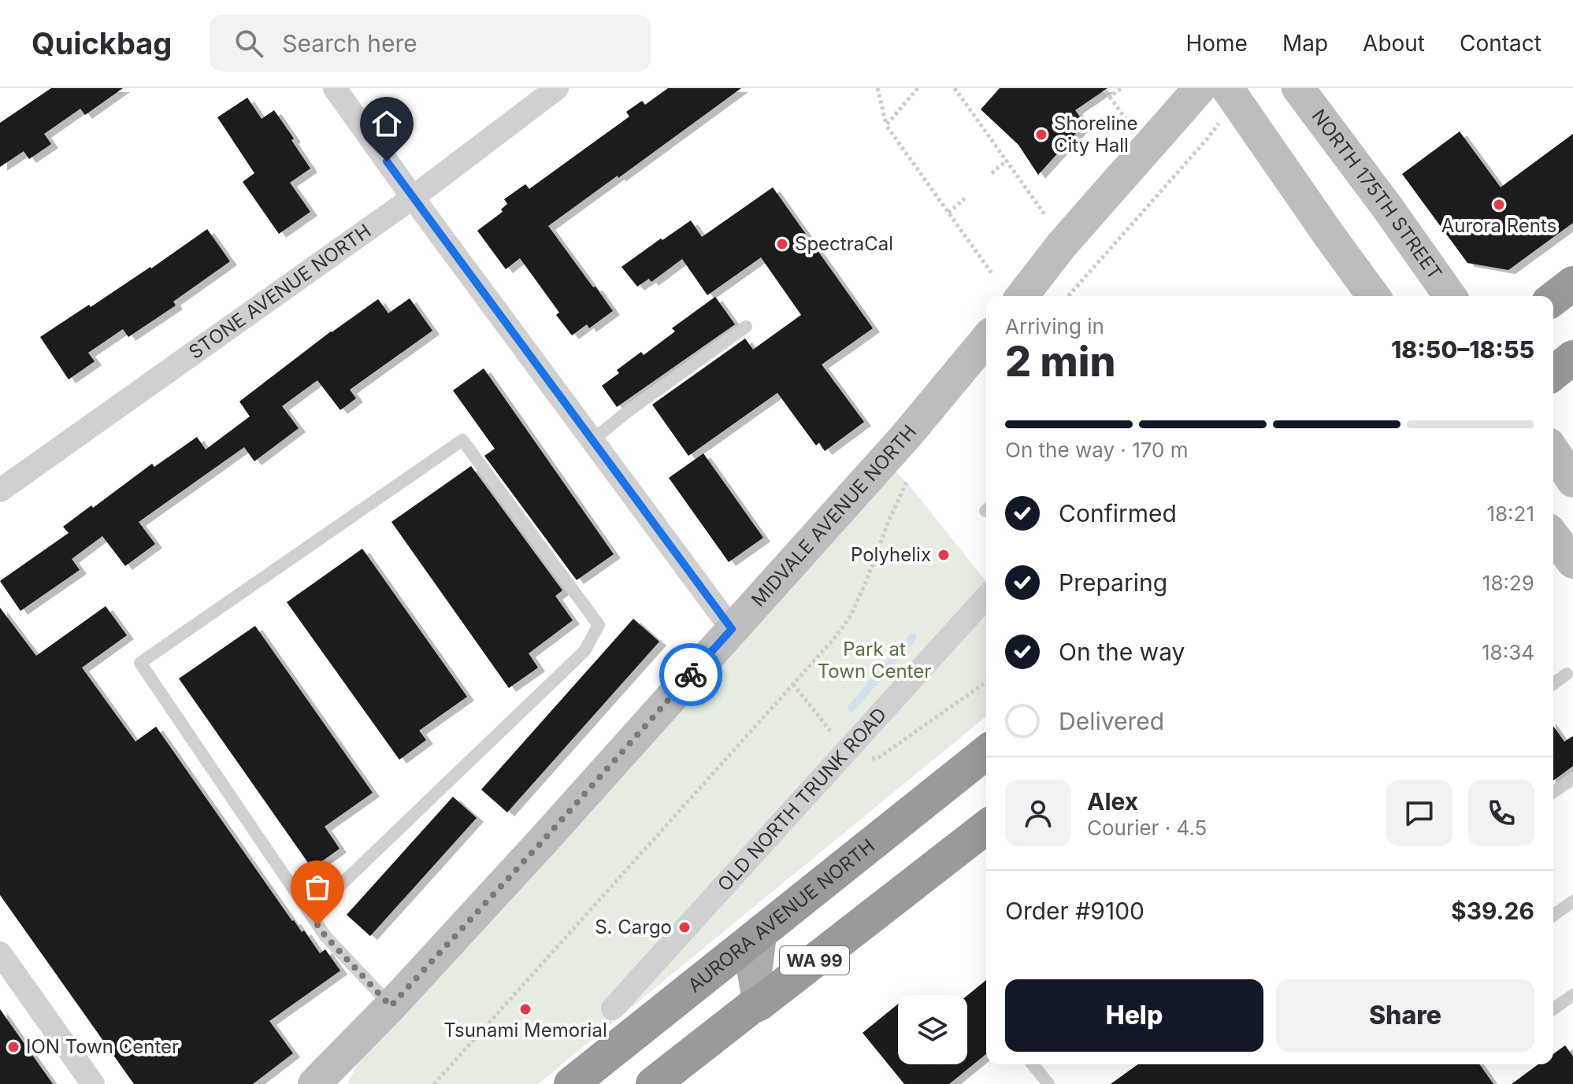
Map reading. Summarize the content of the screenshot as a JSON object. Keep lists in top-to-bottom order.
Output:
{
  "streets": {
    "highway": ["AURORA AVENUE NORTH", "WA 99"],
    "street": [
      "NORTH 175TH STREET",
      "STONE AVENUE NORTH",
      "MIDVALE AVENUE NORTH",
      "OLD NORTH TRUNK ROAD"
    ]
  },
  "parks": ["Park at Town Center"],
  "places": [
    "Shoreline City Hall",
    "Aurora Rents",
    "SpectraCal",
    "Polyhelix",
    "S. Cargo",
    "Tsunami Memorial",
    "ION Town Center"
  ],
  "page": {
    "header": "Quickbag",
    "search": "Search here",
    "nav": [
      "Home",
      "Map",
      "About",
      "Contact"
    ],
    "heading": ["2 min", "Arriving in", "18:50–18:55"],
    "panel": [
      "Alex",
      "Courier · 4.5",
      "Order #9100",
      "$39.26"
    ],
    "bar": "On the way · 170 m",
    "list": [
      ["Confirmed", "18:21"],
      ["Preparing", "18:29"],
      ["On the way", "18:34"],
      "Delivered"
    ],
    "buttons": ["Help", "Share"]
  }
}
